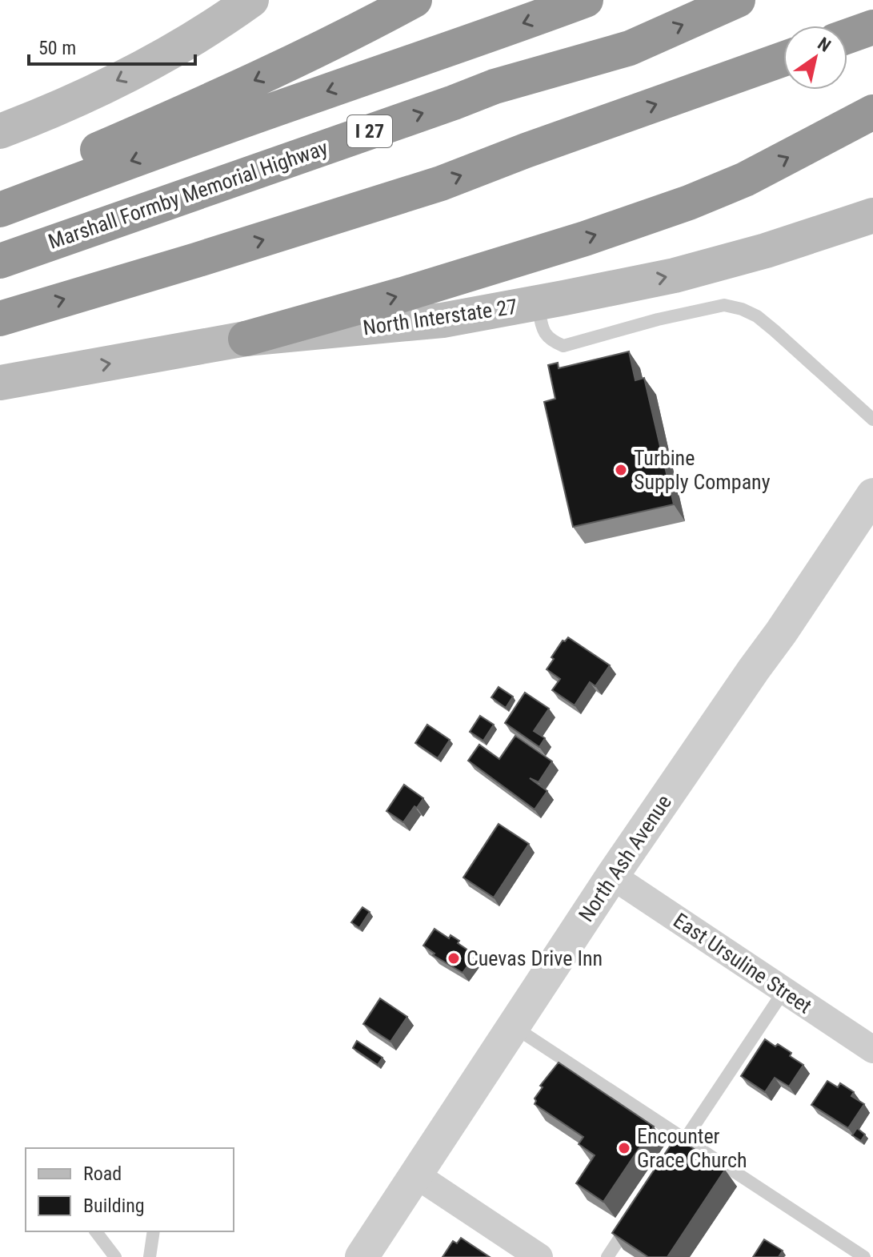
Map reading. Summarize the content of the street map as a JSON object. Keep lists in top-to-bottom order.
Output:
{
  "streets": {
    "highway": ["I 27", "Marshall Formby Memorial Highway"],
    "main road": ["North Interstate 27"],
    "street": ["North Ash Avenue", "East Ursuline Street"]
  },
  "crossings": [
    ["North Ash Avenue", "East Ursuline Street"]
  ],
  "places": ["Turbine Supply Company", "Cuevas Drive Inn", "Encounter Grace Church"],
  "legend": ["Road", "Building"],
  "scale_bar": "50 m",
  "north": "top right"
}
